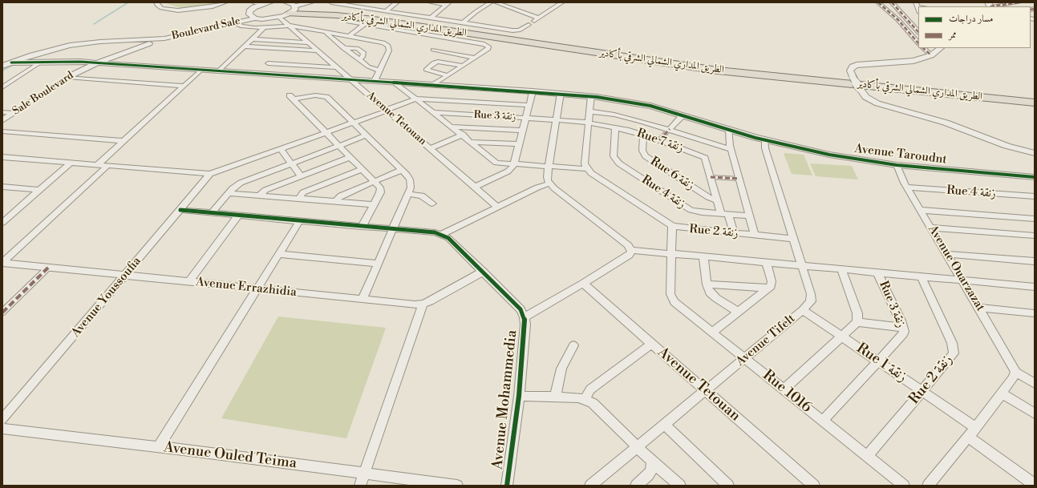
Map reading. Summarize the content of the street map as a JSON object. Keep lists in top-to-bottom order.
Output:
{
  "streets": {
    "highway": ["الطريق المداري الشمالي الشرقي بأكادير"],
    "street": [
      "Boulevard Sale",
      "Sale Boulevard",
      "Rue 3 زنقة",
      "Avenue Tetouan",
      "Rue 7 زنقة",
      "Avenue Taroudnt",
      "Rue 6 زنقة",
      "Rue 4 زنقة",
      "Rue 2 زنقة",
      "Avenue Ouarzazat",
      "Avenue Errazhidia",
      "Avenue Youssoufia",
      "Avenue Tifelt",
      "Rue 1 زنقة",
      "Rue 1016",
      "Avenue Mohammedia",
      "Avenue Ouled Teima"
    ]
  },
  "crossings": [
    ["الطريق المداري الشمالي الشرقي بأكادير", "Boulevard Sale"],
    ["Boulevard Sale", "Sale Boulevard"],
    ["Boulevard Sale", "Avenue Tetouan"],
    ["Sale Boulevard", "Avenue Taroudnt"],
    ["Rue 3 زنقة", "Rue 7 زنقة"],
    ["Rue 3 زنقة", "Rue 1 زنقة"],
    ["Rue 3 زنقة", "Rue 1016"],
    ["Avenue Tetouan", "Avenue Taroudnt"],
    ["Avenue Tetouan", "Avenue Tifelt"],
    ["Rue 7 زنقة", "Rue 6 زنقة"],
    ["Rue 7 زنقة", "Rue 4 زنقة"],
    ["Rue 7 زنقة", "Rue 2 زنقة"],
    ["Avenue Taroudnt", "Avenue Ouarzazat"],
    ["Avenue Taroudnt", "Avenue Tifelt"],
    ["Rue 4 زنقة", "Avenue Ouarzazat"],
    ["Rue 2 زنقة", "Avenue Tifelt"],
    ["Rue 2 زنقة", "Rue 1 زنقة"],
    ["Rue 2 زنقة", "Rue 1016"],
    ["Avenue Errazhidia", "Avenue Youssoufia"],
    ["Avenue Tifelt", "Rue 1 زنقة"],
    ["Avenue Tifelt", "Rue 1016"]
  ],
  "legend": ["مسار دراجات", "ممر"]
}
